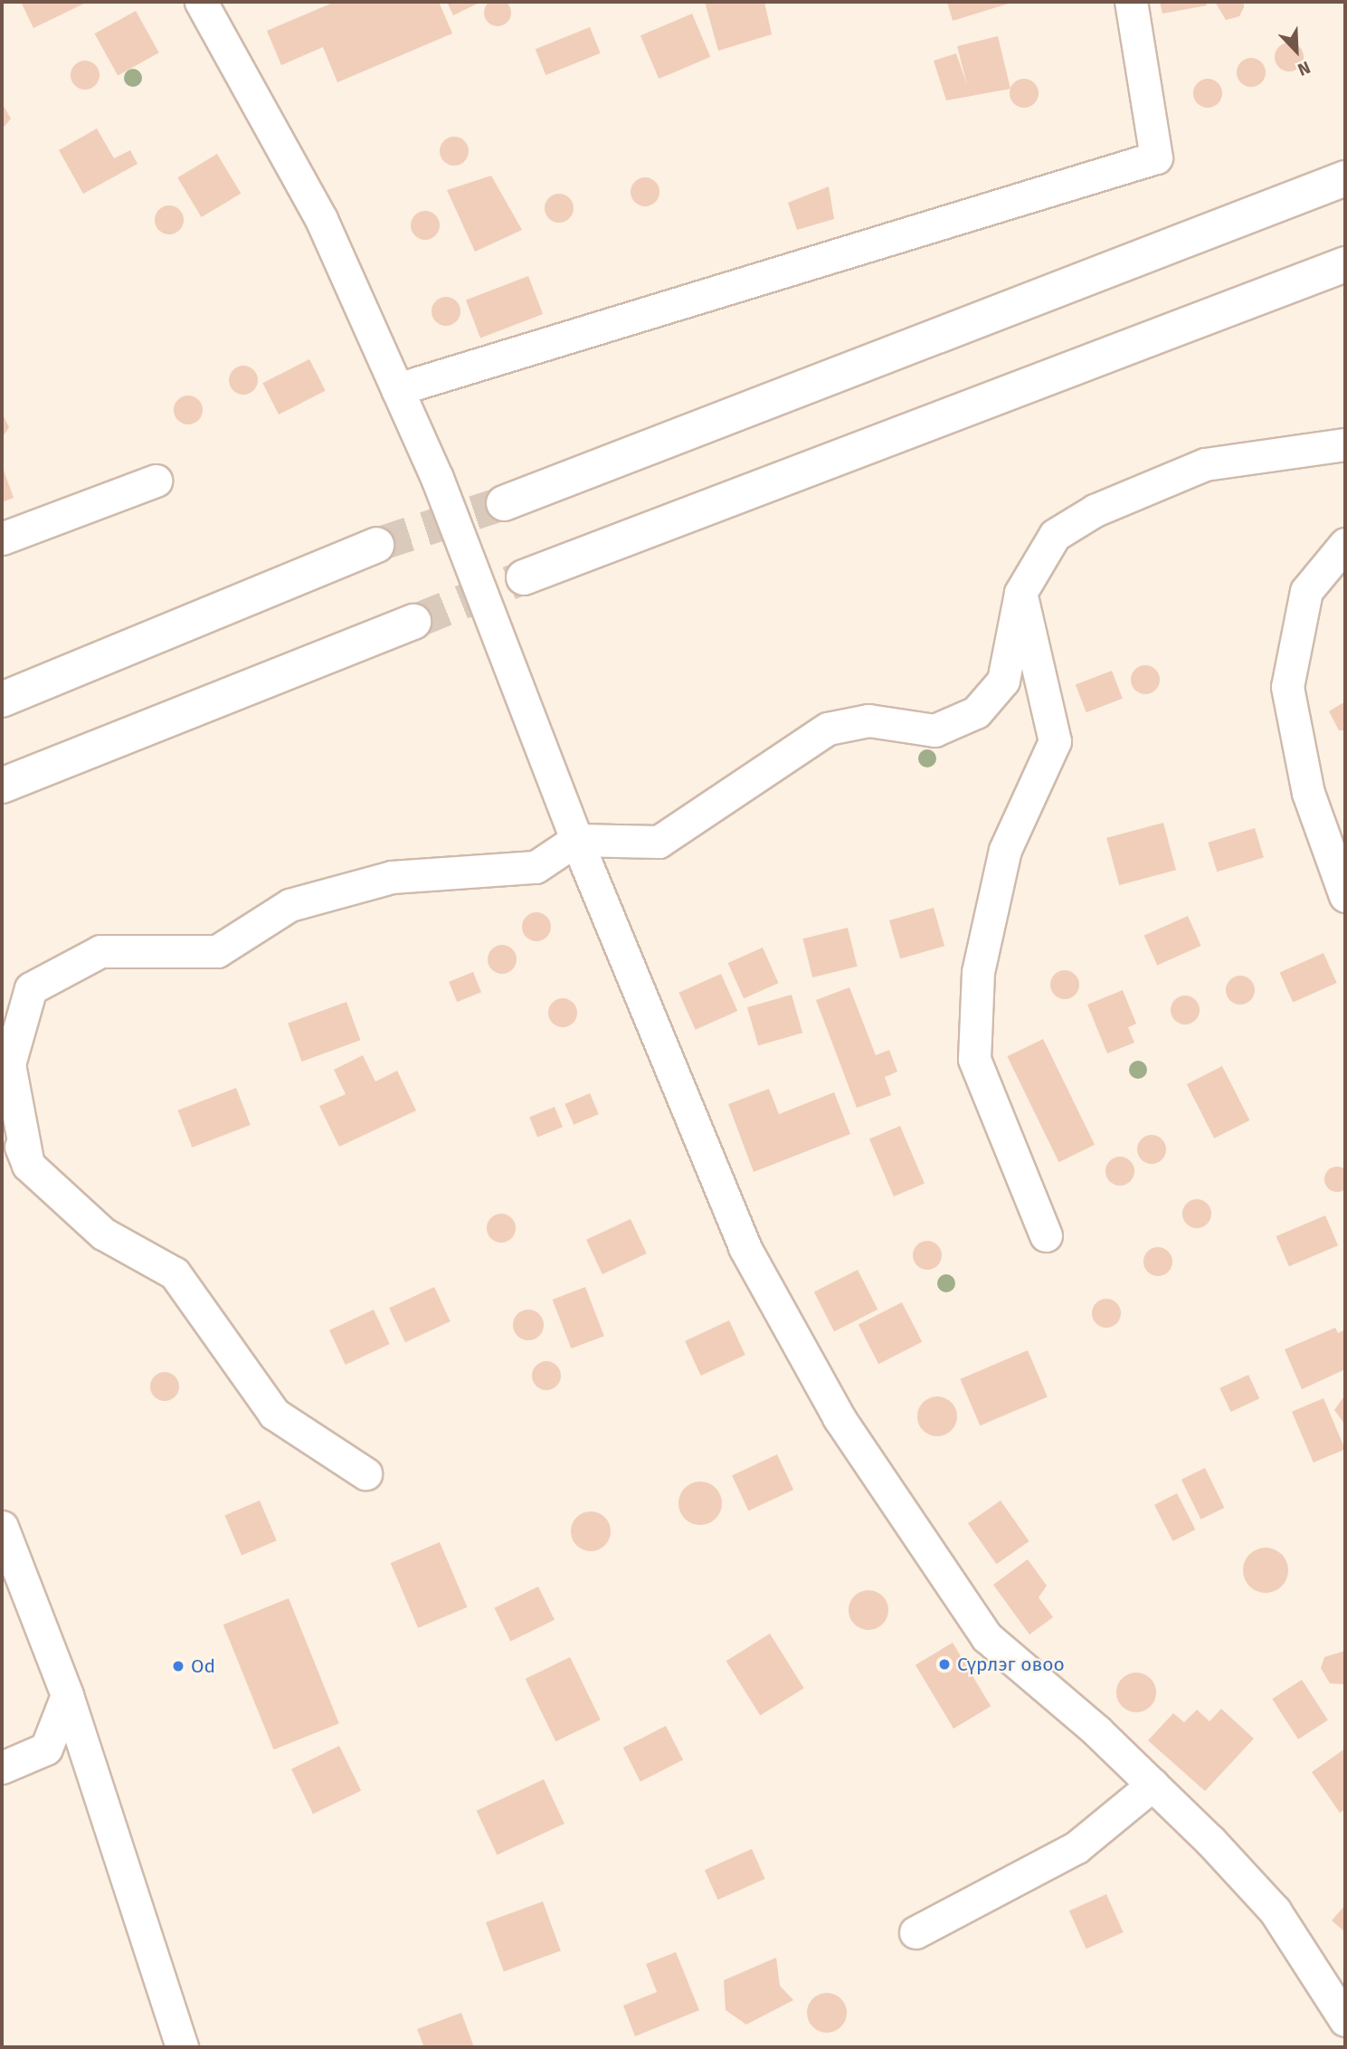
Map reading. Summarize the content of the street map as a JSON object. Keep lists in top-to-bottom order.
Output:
{
  "places": ["Сүрлэг овоо", "Od"],
  "north": "bottom right"
}
